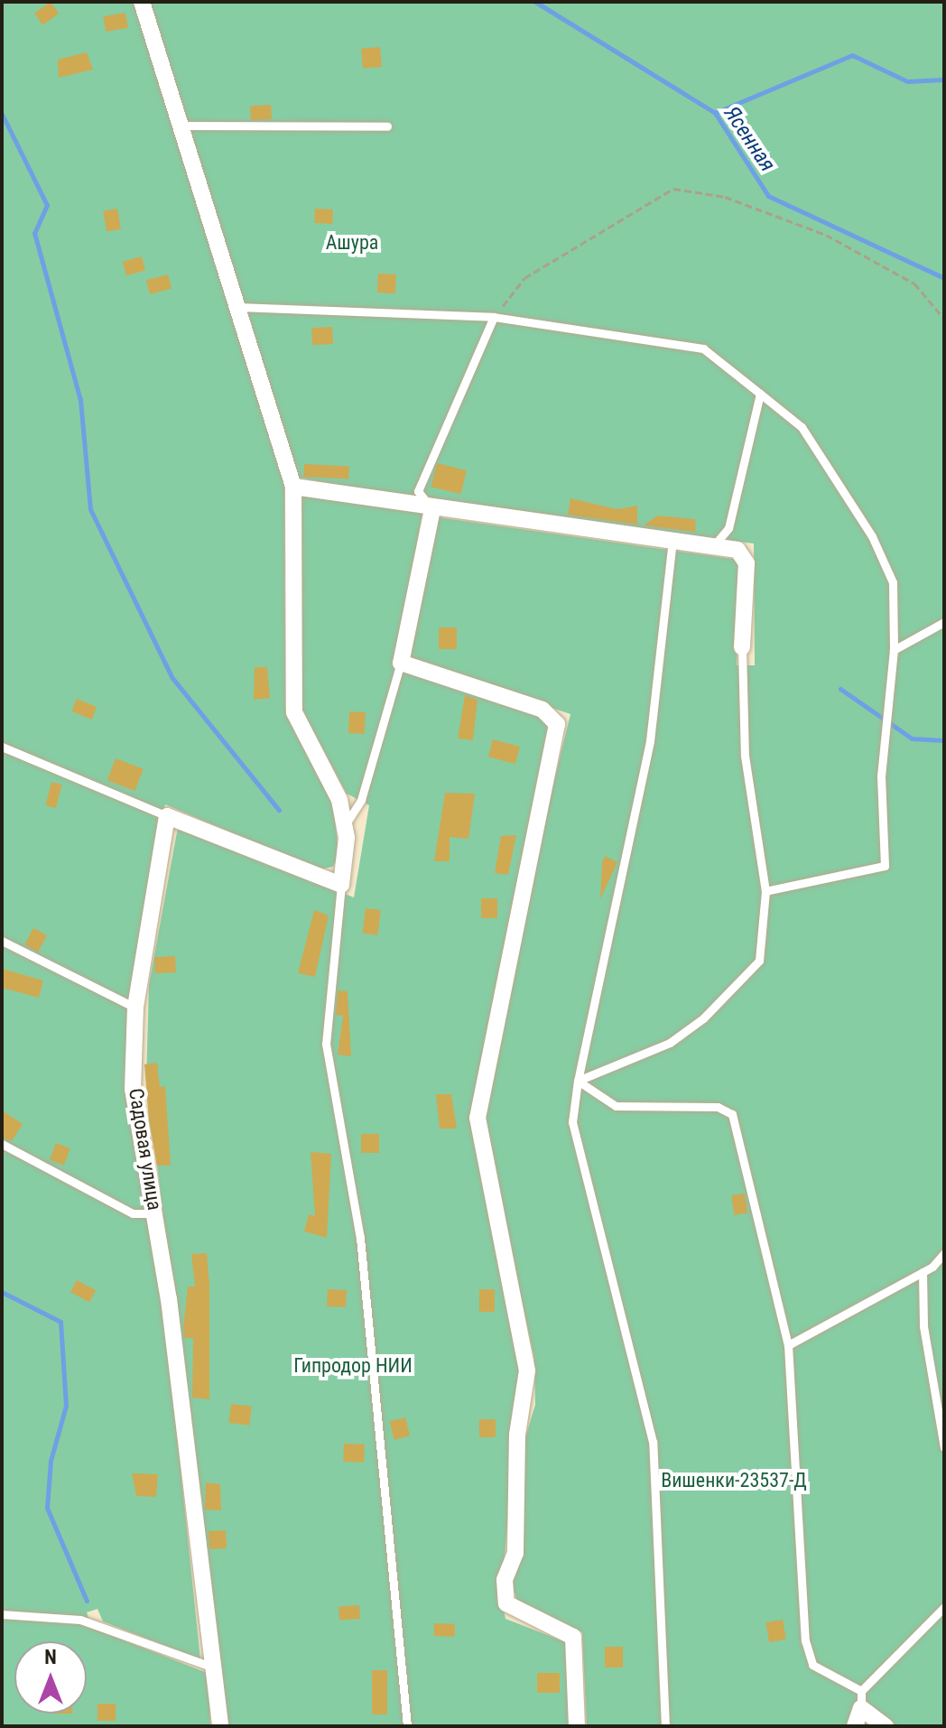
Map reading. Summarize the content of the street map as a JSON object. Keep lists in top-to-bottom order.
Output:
{
  "streets": {
    "street": ["Садовая улица"]
  },
  "water": ["Ясенная"],
  "parks": ["Ашура", "Гипродор НИИ", "Вишенки-23537-Д"],
  "north": "top"
}
